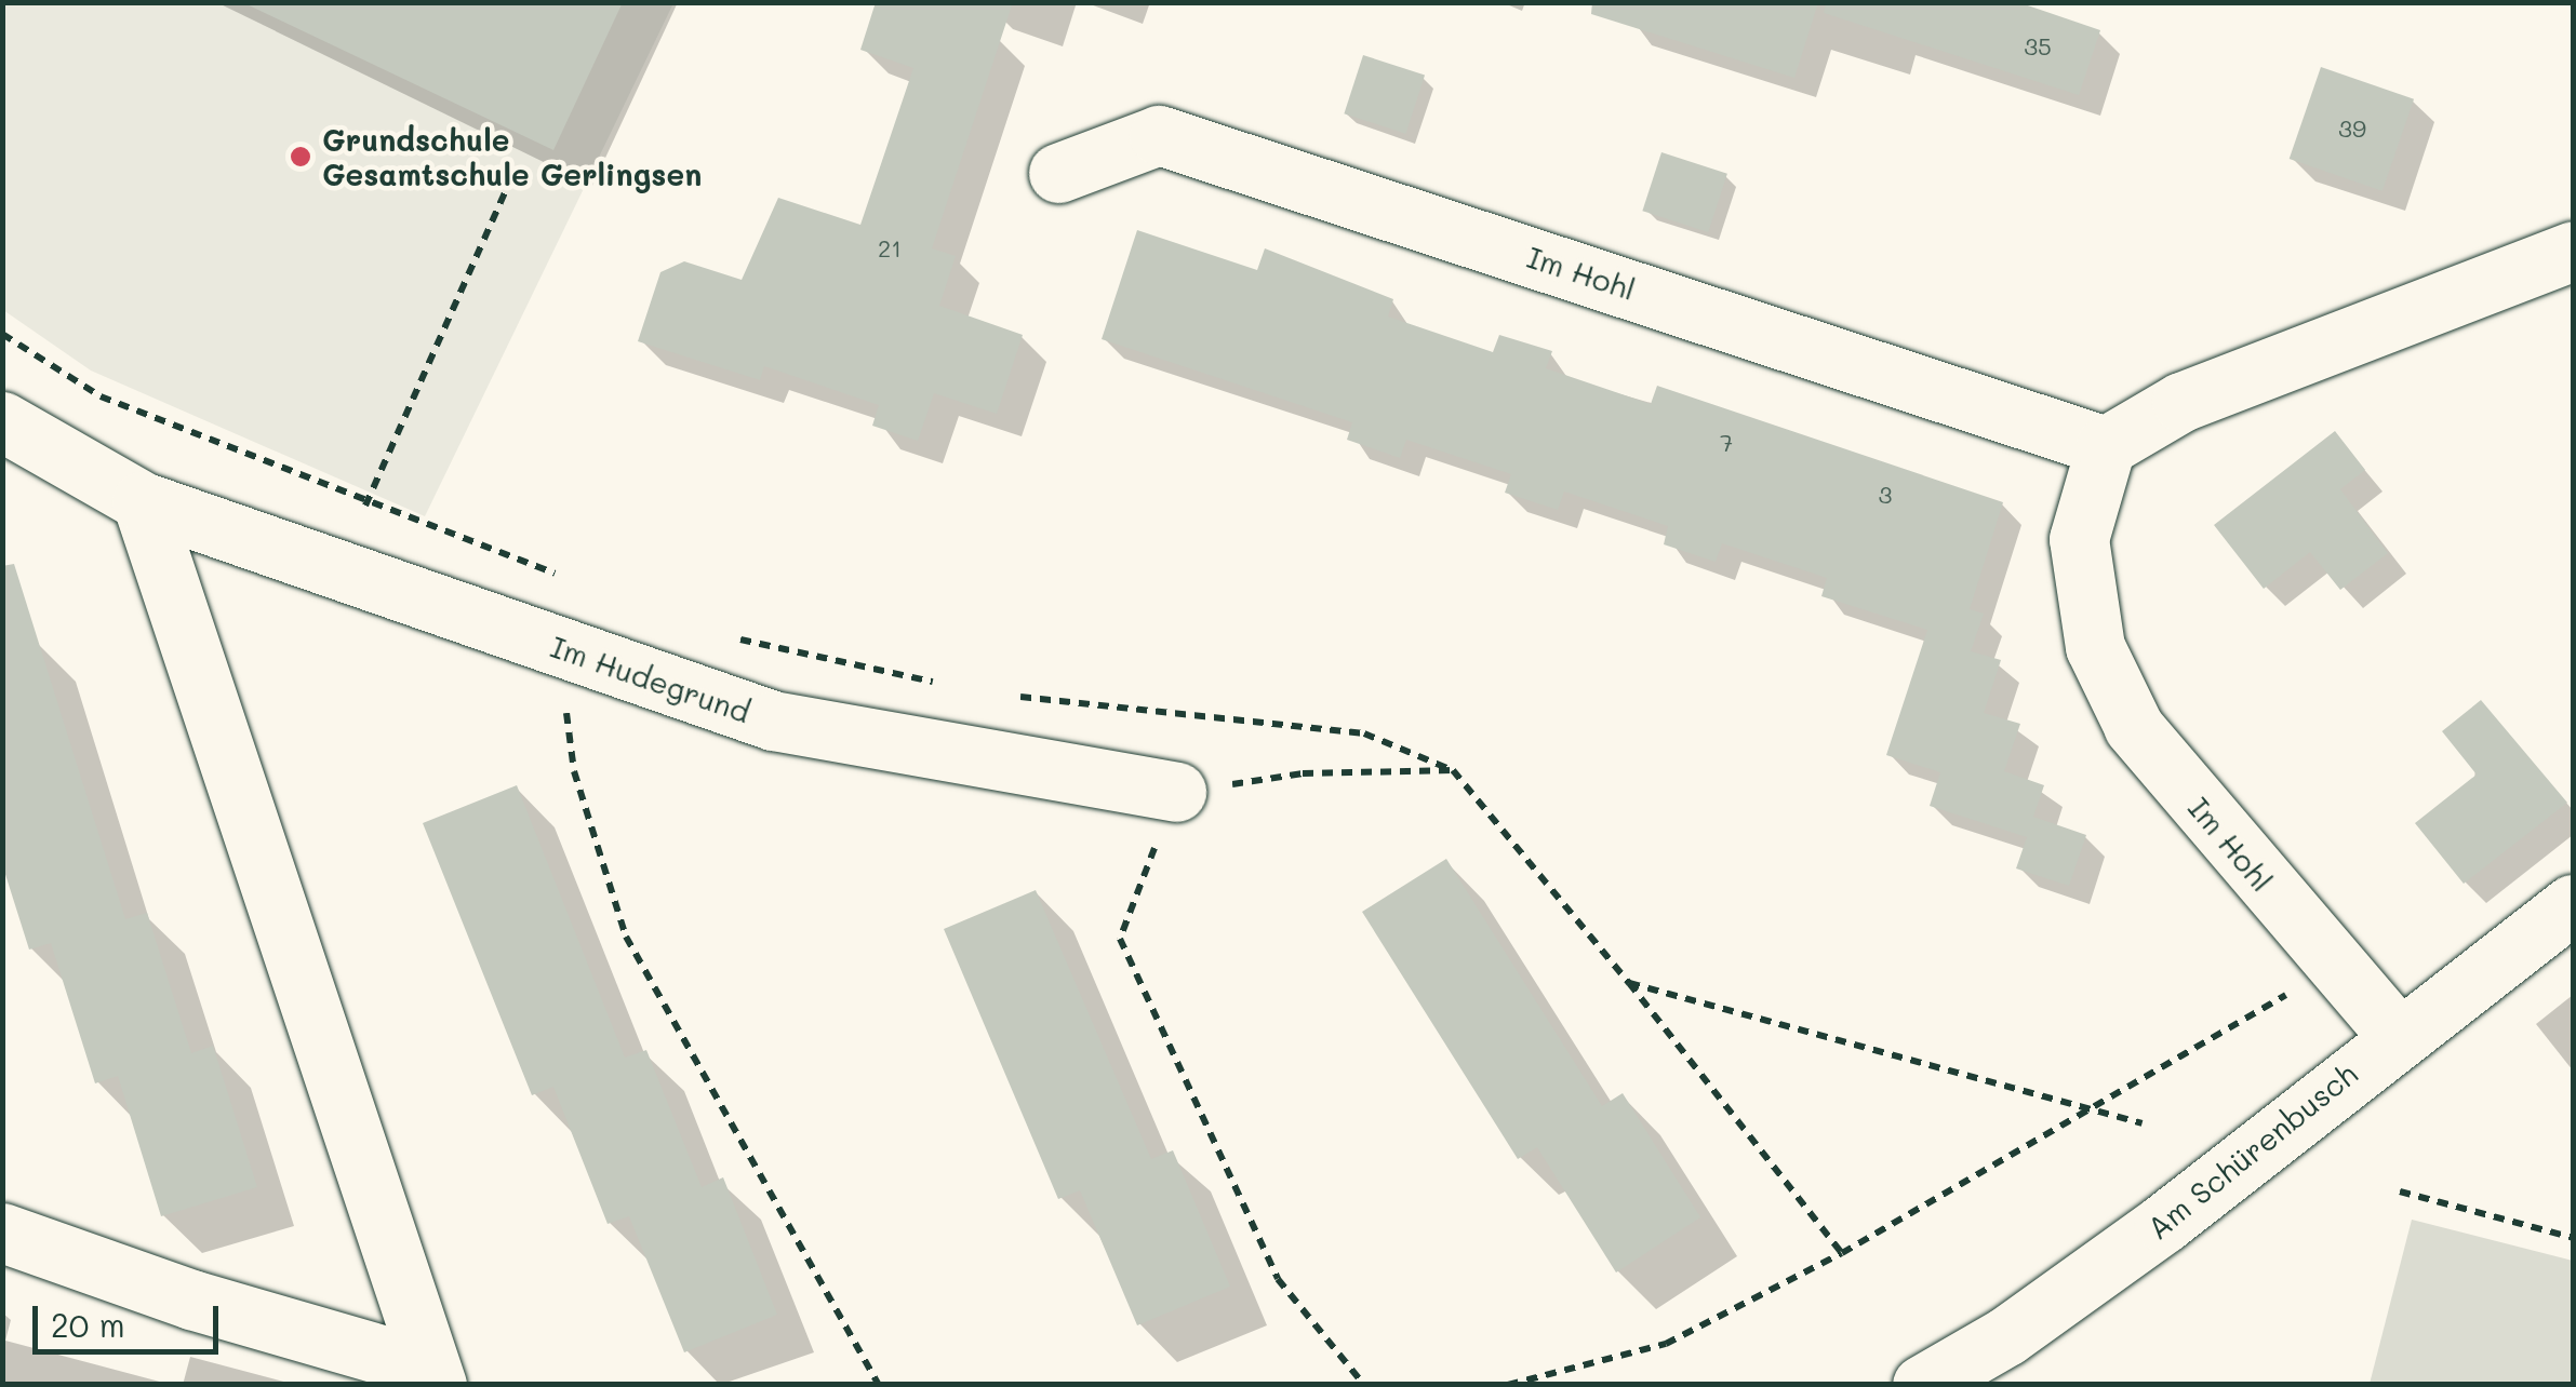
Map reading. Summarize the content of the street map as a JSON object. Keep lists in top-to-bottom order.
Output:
{
  "streets": {
    "street": ["Im Hohl", "Im Hudegrund", "Am Schürenbusch"]
  },
  "crossings": [
    ["Im Hohl", "Am Schürenbusch"]
  ],
  "places": ["Grundschule Gesamtschule Gerlingsen"],
  "house_numbers": [
    "35",
    "39",
    "21",
    "7",
    "3"
  ],
  "scale_bar": "20 m"
}
